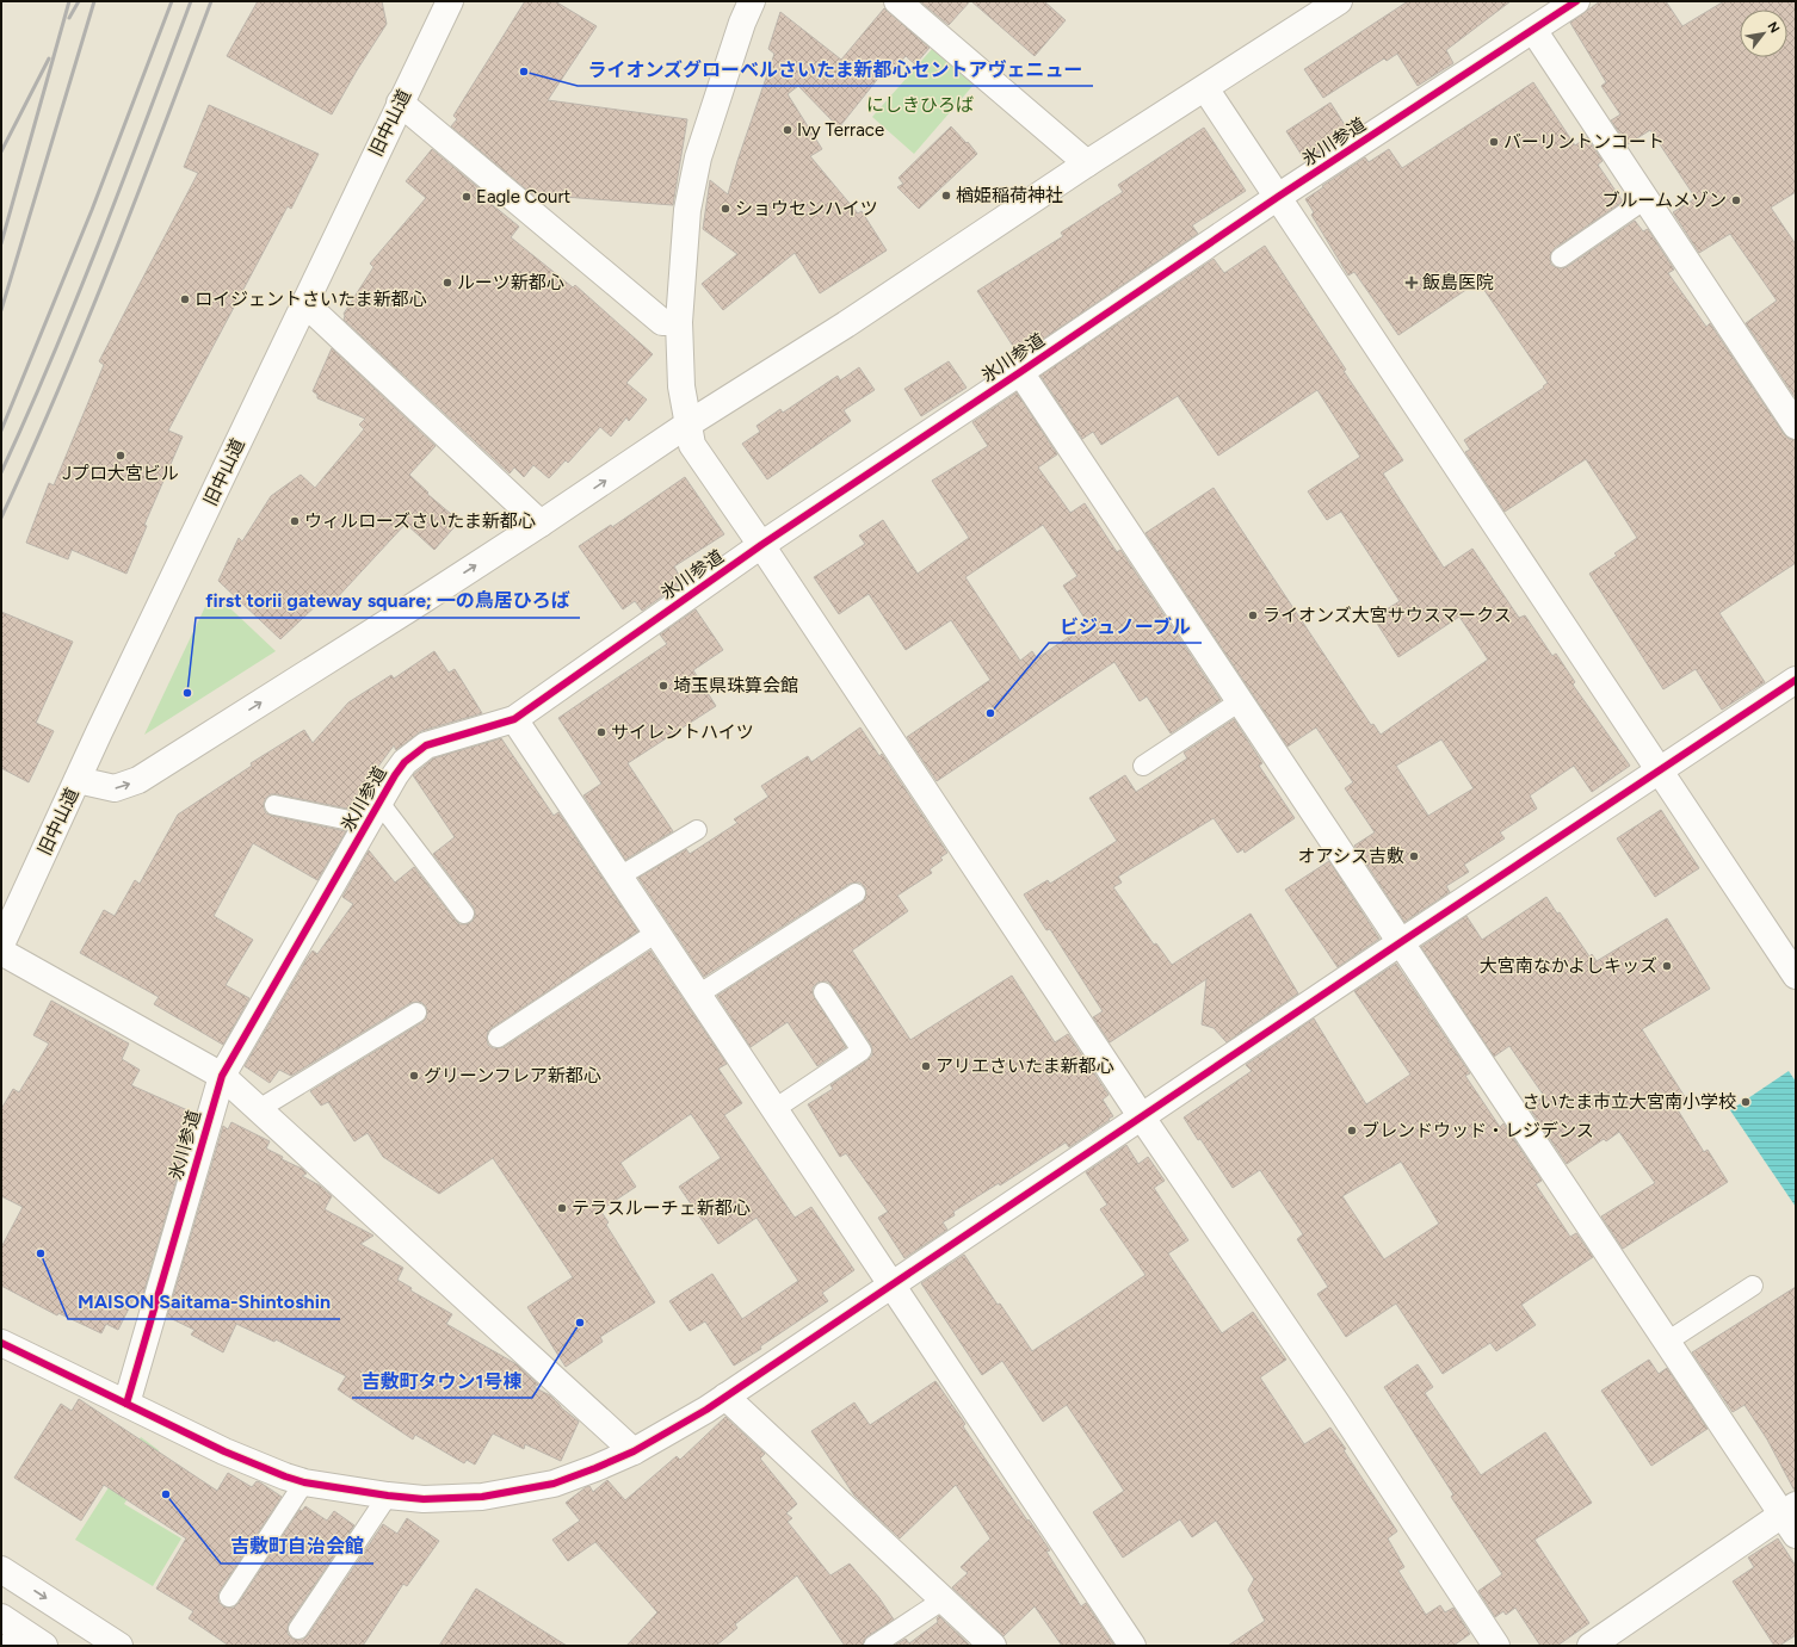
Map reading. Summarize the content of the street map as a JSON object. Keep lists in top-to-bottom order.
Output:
{
  "streets": {
    "street": ["旧中山道", "氷川参道"]
  },
  "parks": ["にしきひろば"],
  "places": {
    "other": [
      "ライオンズグローベルさいたま新都心セントアヴェニュー",
      "Ivy Terrace",
      "バーリントンコート",
      "楢姫稲荷神社",
      "Eagle Court",
      "ブルームメゾン",
      "ショウセンハイツ",
      "ルーツ新都心",
      "ロイジェントさいたま新都心",
      "Jプロ大宮ビル",
      "ウィルローズさいたま新都心",
      "ライオンズ大宮サウスマークス",
      "埼玉県珠算会館",
      "first torii gateway square; 一の鳥居ひろば",
      "ビジュノーブル",
      "サイレントハイツ",
      "オアシス吉敷",
      "大宮南なかよしキッズ",
      "アリエさいたま新都心",
      "グリーンフレア新都心",
      "さいたま市立大宮南小学校",
      "ブレンドウッド・レジデンス",
      "テラスルーチェ新都心",
      "MAISON Saitama-Shintoshin",
      "吉敷町タウン1号棟",
      "吉敷町自治会館"
    ],
    "health": ["飯島医院"]
  },
  "north": "top right"
}
